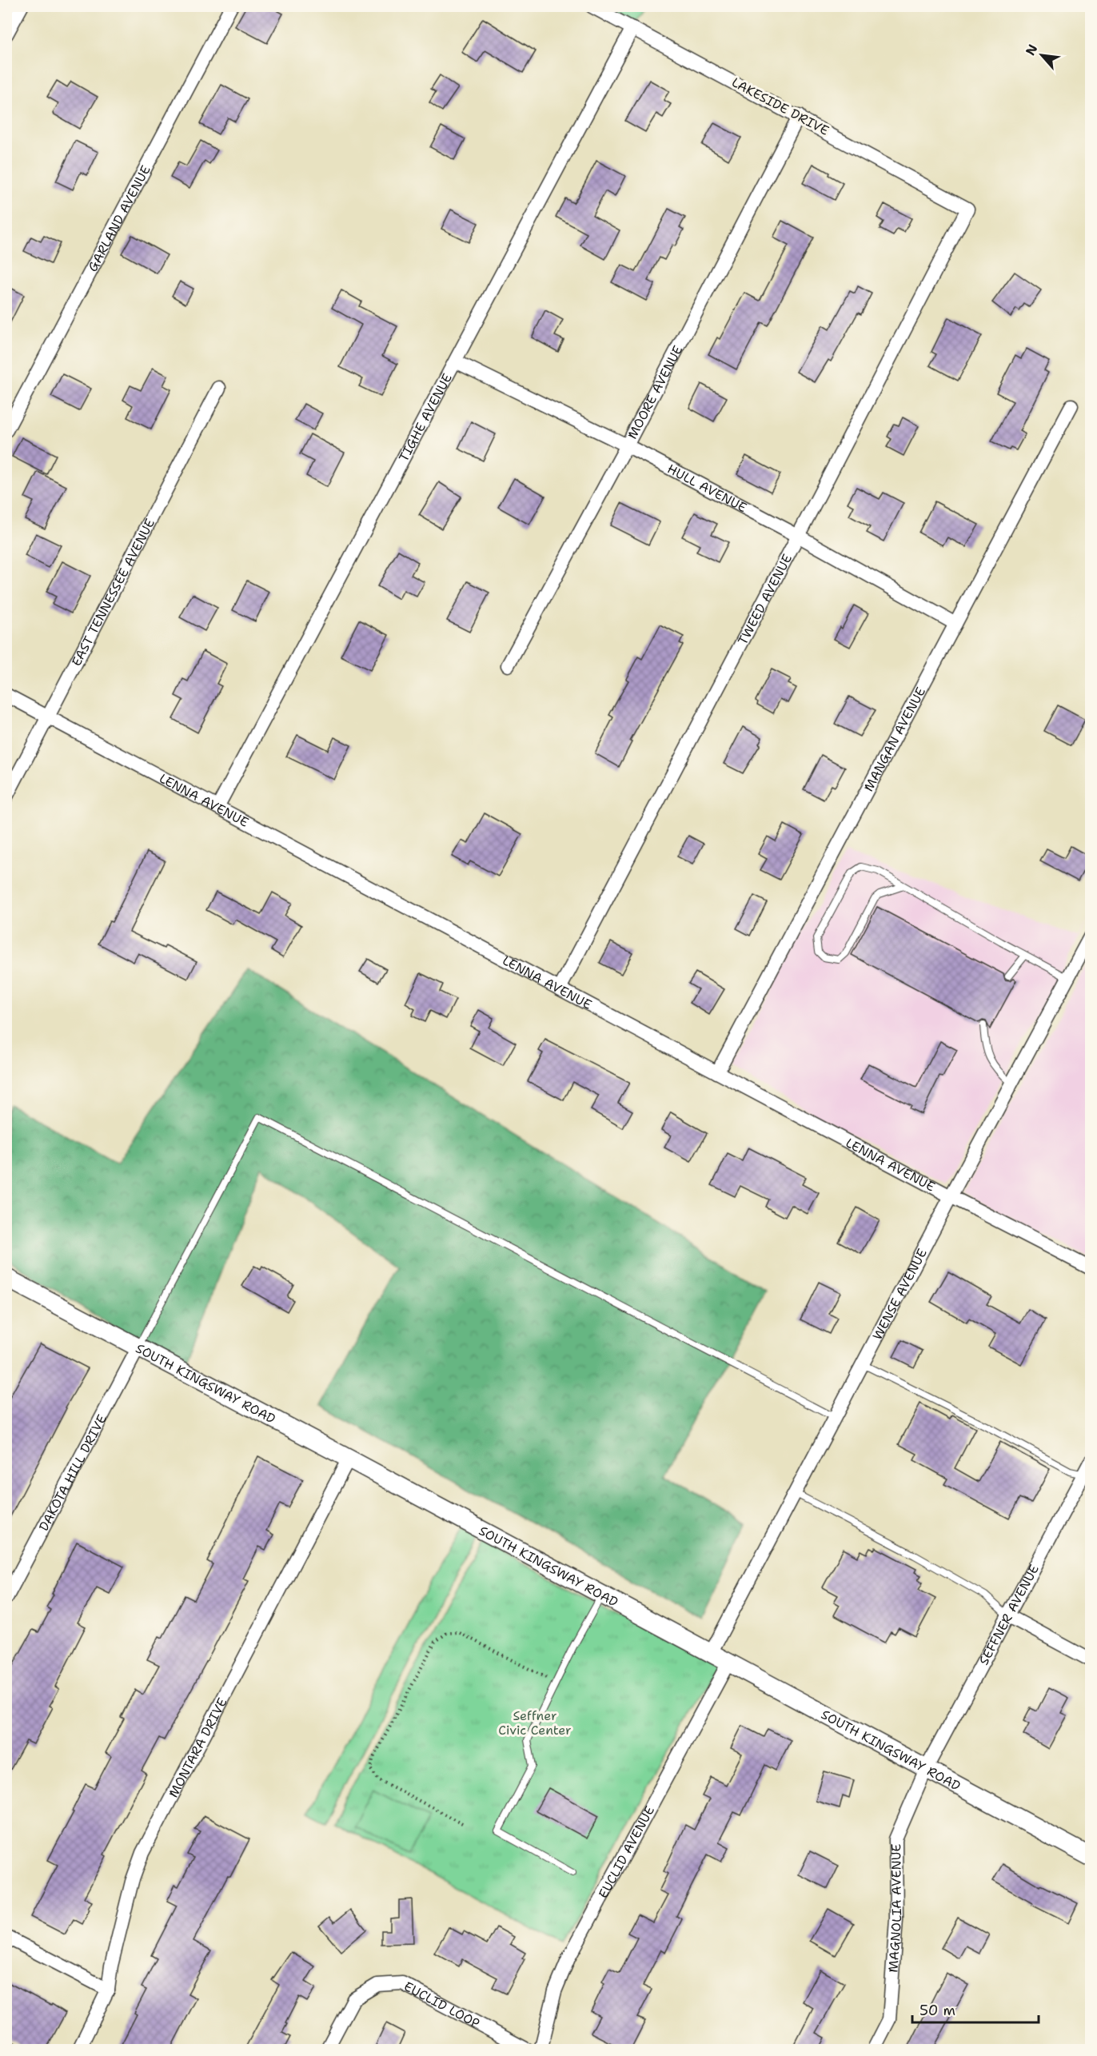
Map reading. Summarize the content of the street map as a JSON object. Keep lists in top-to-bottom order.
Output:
{
  "streets": {
    "street": [
      "LAKESIDE DRIVE",
      "GARLAND AVENUE",
      "MOORE AVENUE",
      "TIGHE AVENUE",
      "HULL AVENUE",
      "EAST TENNESSEE AVENUE",
      "TWEED AVENUE",
      "MANGAN AVENUE",
      "LENNA AVENUE",
      "WENSE AVENUE",
      "SOUTH KINGSWAY ROAD",
      "DAKOTA HILL DRIVE",
      "SEFFNER AVENUE",
      "MONTARA DRIVE",
      "EUCLID AVENUE",
      "MAGNOLIA AVENUE",
      "EUCLID LOOP"
    ]
  },
  "crossings": [
    ["LAKESIDE DRIVE", "MOORE AVENUE"],
    ["LAKESIDE DRIVE", "TIGHE AVENUE"],
    ["LAKESIDE DRIVE", "TWEED AVENUE"],
    ["MOORE AVENUE", "HULL AVENUE"],
    ["TIGHE AVENUE", "HULL AVENUE"],
    ["TIGHE AVENUE", "LENNA AVENUE"],
    ["HULL AVENUE", "TWEED AVENUE"],
    ["HULL AVENUE", "MANGAN AVENUE"],
    ["EAST TENNESSEE AVENUE", "LENNA AVENUE"],
    ["TWEED AVENUE", "LENNA AVENUE"],
    ["MANGAN AVENUE", "LENNA AVENUE"],
    ["LENNA AVENUE", "WENSE AVENUE"],
    ["WENSE AVENUE", "SOUTH KINGSWAY ROAD"],
    ["SOUTH KINGSWAY ROAD", "DAKOTA HILL DRIVE"],
    ["SOUTH KINGSWAY ROAD", "SEFFNER AVENUE"],
    ["SOUTH KINGSWAY ROAD", "MONTARA DRIVE"],
    ["SOUTH KINGSWAY ROAD", "EUCLID AVENUE"],
    ["SOUTH KINGSWAY ROAD", "MAGNOLIA AVENUE"],
    ["SEFFNER AVENUE", "MAGNOLIA AVENUE"]
  ],
  "parks": ["Seffner Civic Center"],
  "scale_bar": "50 m",
  "north": "top left"
}
